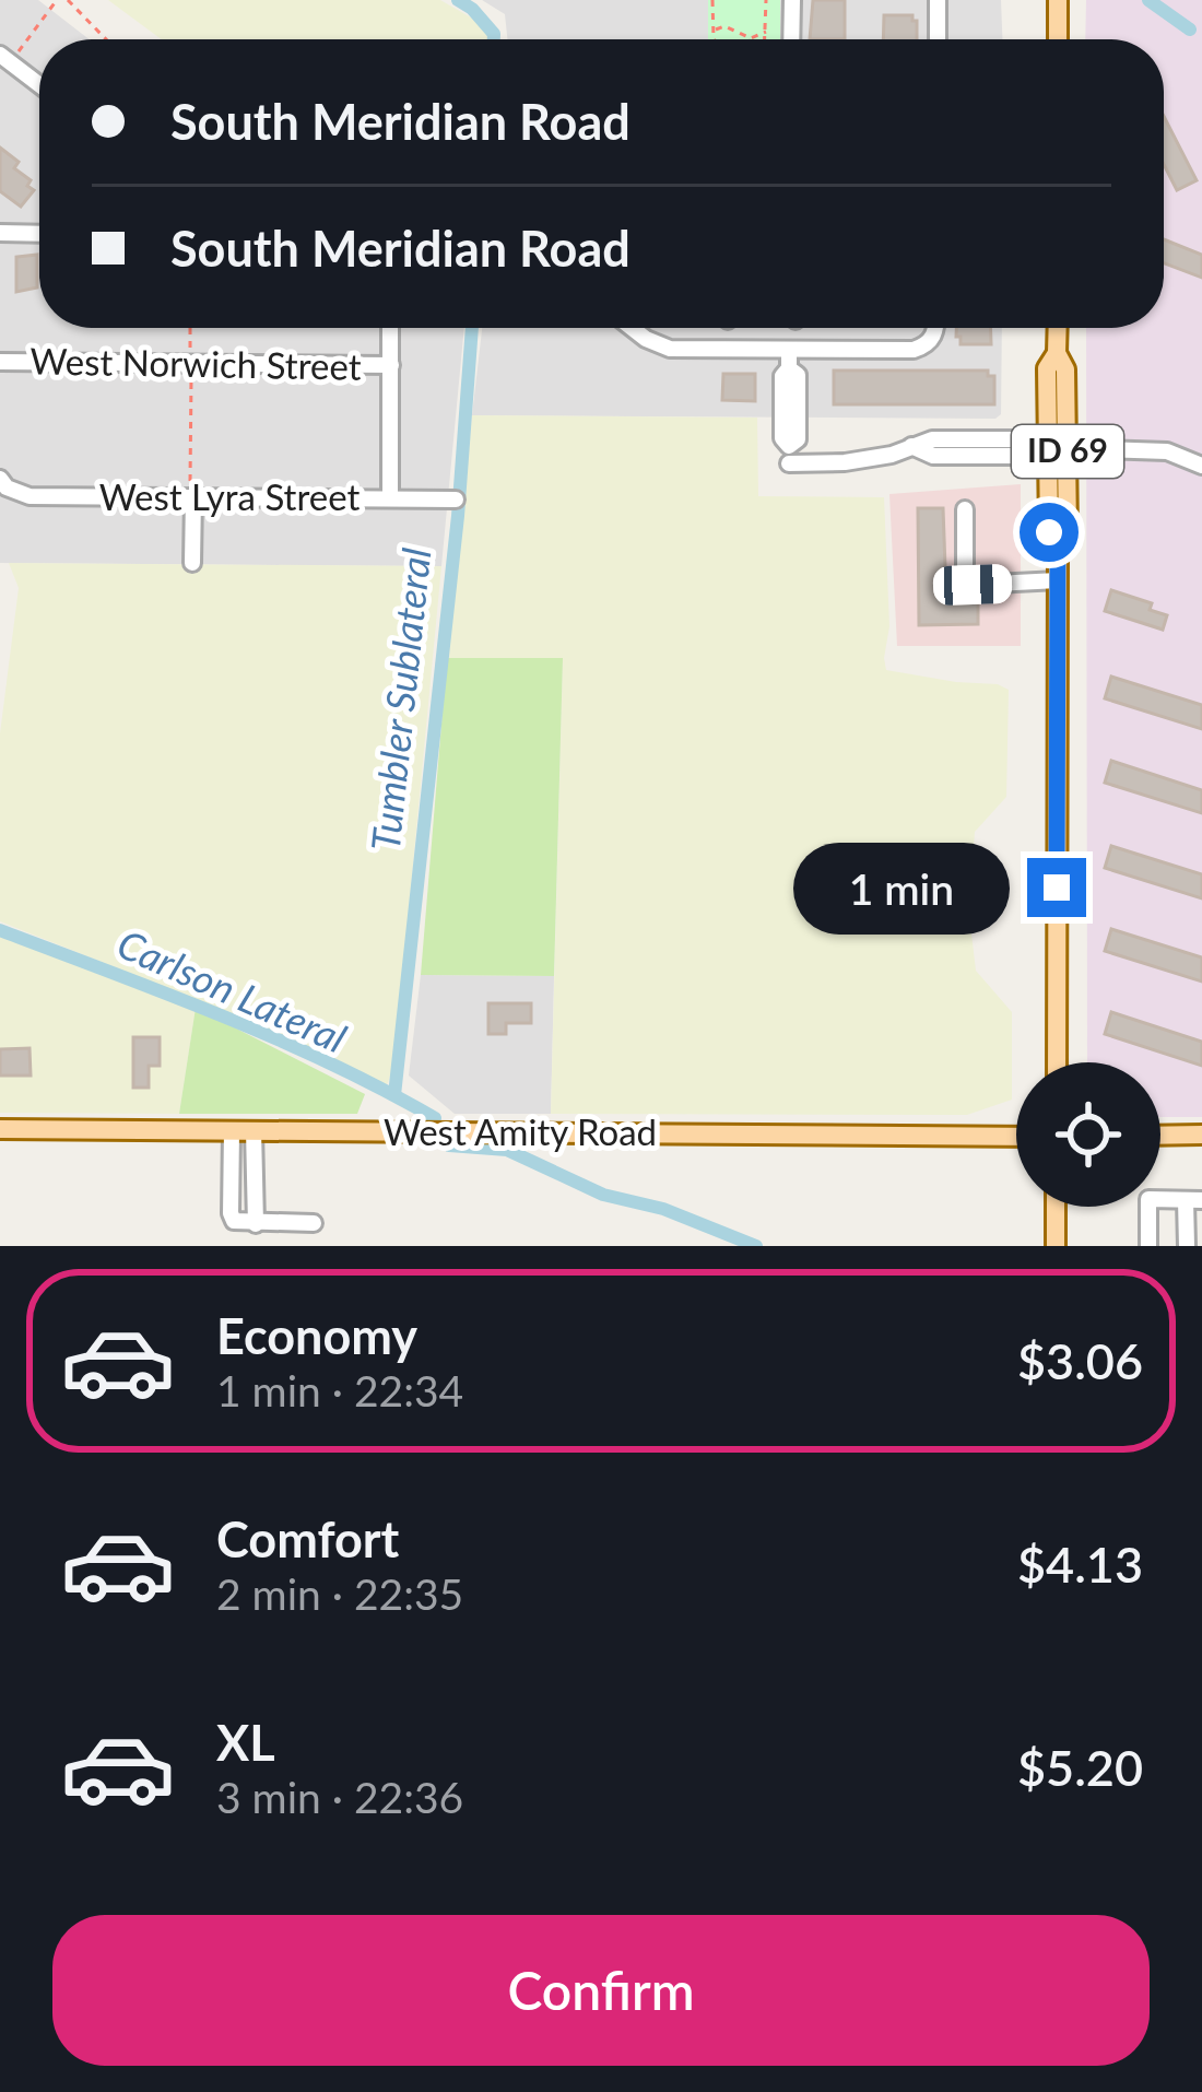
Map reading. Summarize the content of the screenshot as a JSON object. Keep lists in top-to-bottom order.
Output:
{
  "streets": {
    "main road": ["ID 69", "West Amity Road"],
    "street": ["West Norwich Street", "West Lyra Street"]
  },
  "water": ["Tumbler Sublateral", "Carlson Lateral"],
  "page": {
    "banner": ["South Meridian Road", "South Meridian Road"],
    "bubble": "1 min",
    "list": [
      {
        "name": "Economy",
        "note": "1 min · 22:34",
        "value": "$3.06"
      },
      {
        "name": "Comfort",
        "note": "2 min · 22:35",
        "value": "$4.13"
      },
      {
        "name": "XL",
        "note": "3 min · 22:36",
        "value": "$5.20"
      }
    ],
    "buttons": "Confirm"
  }
}
